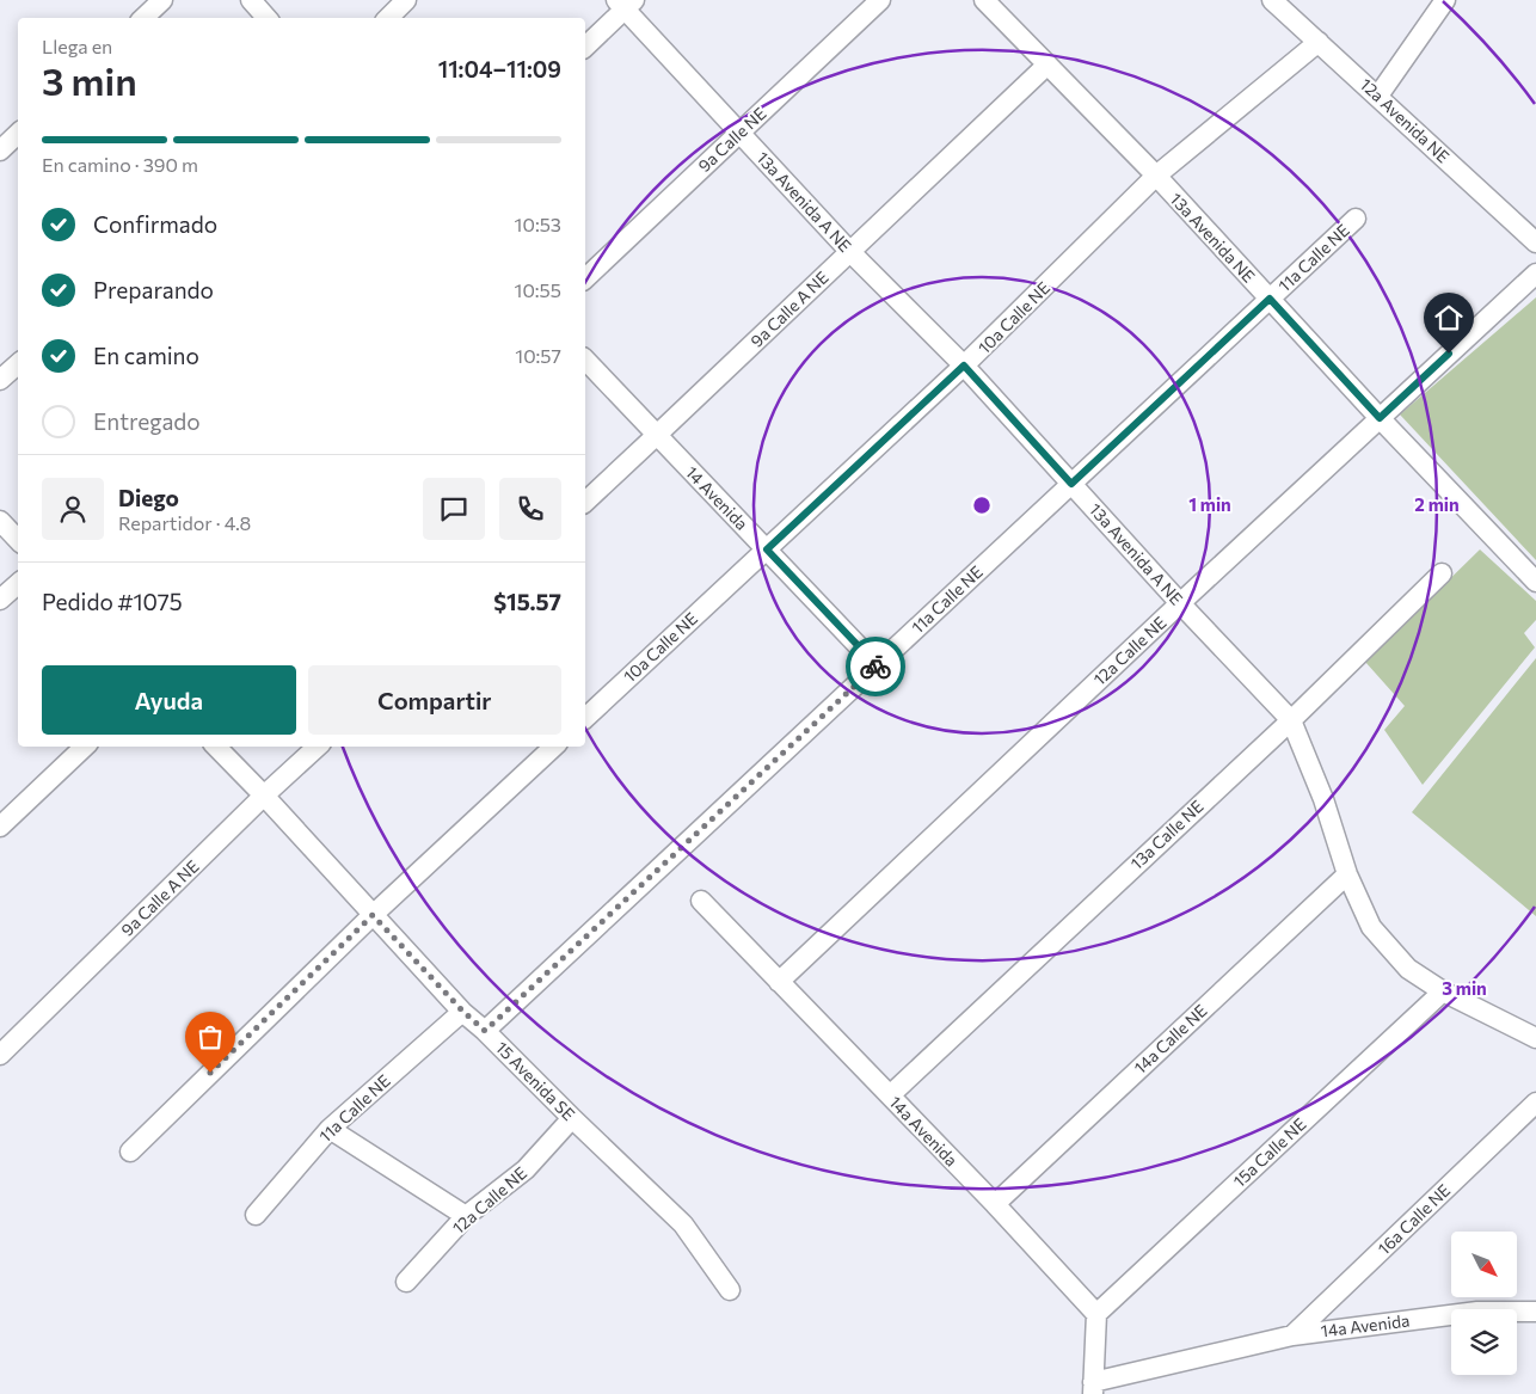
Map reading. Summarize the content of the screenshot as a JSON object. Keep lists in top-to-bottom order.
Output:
{
  "streets": {
    "street": [
      "12a Avenida NE",
      "9a Calle NE",
      "13a Avenida A NE",
      "13a Avenida NE",
      "11a Calle NE",
      "9a Calle A NE",
      "10a Calle NE",
      "14 Avenida",
      "12a Calle NE",
      "13a Calle NE",
      "14a Calle NE",
      "15 Avenida SE",
      "14a Avenida",
      "15a Calle NE",
      "16a Calle NE"
    ]
  },
  "crossings": [
    ["12a Avenida NE", "10a Calle NE"],
    ["9a Calle NE", "13a Avenida A NE"],
    ["13a Avenida A NE", "11a Calle NE"],
    ["13a Avenida A NE", "9a Calle A NE"],
    ["13a Avenida A NE", "10a Calle NE"],
    ["13a Avenida A NE", "12a Calle NE"],
    ["13a Avenida A NE", "13a Calle NE"],
    ["13a Avenida A NE", "14a Calle NE"],
    ["13a Avenida A NE", "15a Calle NE"],
    ["13a Avenida NE", "11a Calle NE"],
    ["13a Avenida NE", "9a Calle A NE"],
    ["13a Avenida NE", "10a Calle NE"],
    ["13a Avenida NE", "12a Calle NE"],
    ["11a Calle NE", "14 Avenida"],
    ["11a Calle NE", "15 Avenida SE"],
    ["9a Calle A NE", "14 Avenida"],
    ["9a Calle A NE", "15 Avenida SE"],
    ["10a Calle NE", "14 Avenida"],
    ["12a Calle NE", "15 Avenida SE"],
    ["12a Calle NE", "14a Avenida"],
    ["13a Calle NE", "14a Avenida"],
    ["14a Calle NE", "14a Avenida"],
    ["14a Avenida", "15a Calle NE"],
    ["14a Avenida", "16a Calle NE"]
  ],
  "north": "bottom right",
  "page": {
    "heading": ["3 min", "Llega en", "11:04–11:09"],
    "panel": [
      "Diego",
      "Repartidor · 4.8",
      "Pedido #1075",
      "$15.57"
    ],
    "bar": "En camino · 390 m",
    "list": [
      ["Confirmado", "10:53"],
      ["Preparando", "10:55"],
      ["En camino", "10:57"],
      "Entregado"
    ],
    "buttons": ["Ayuda", "Compartir"]
  },
  "rings": ["1 min", "2 min", "3 min"]
}
